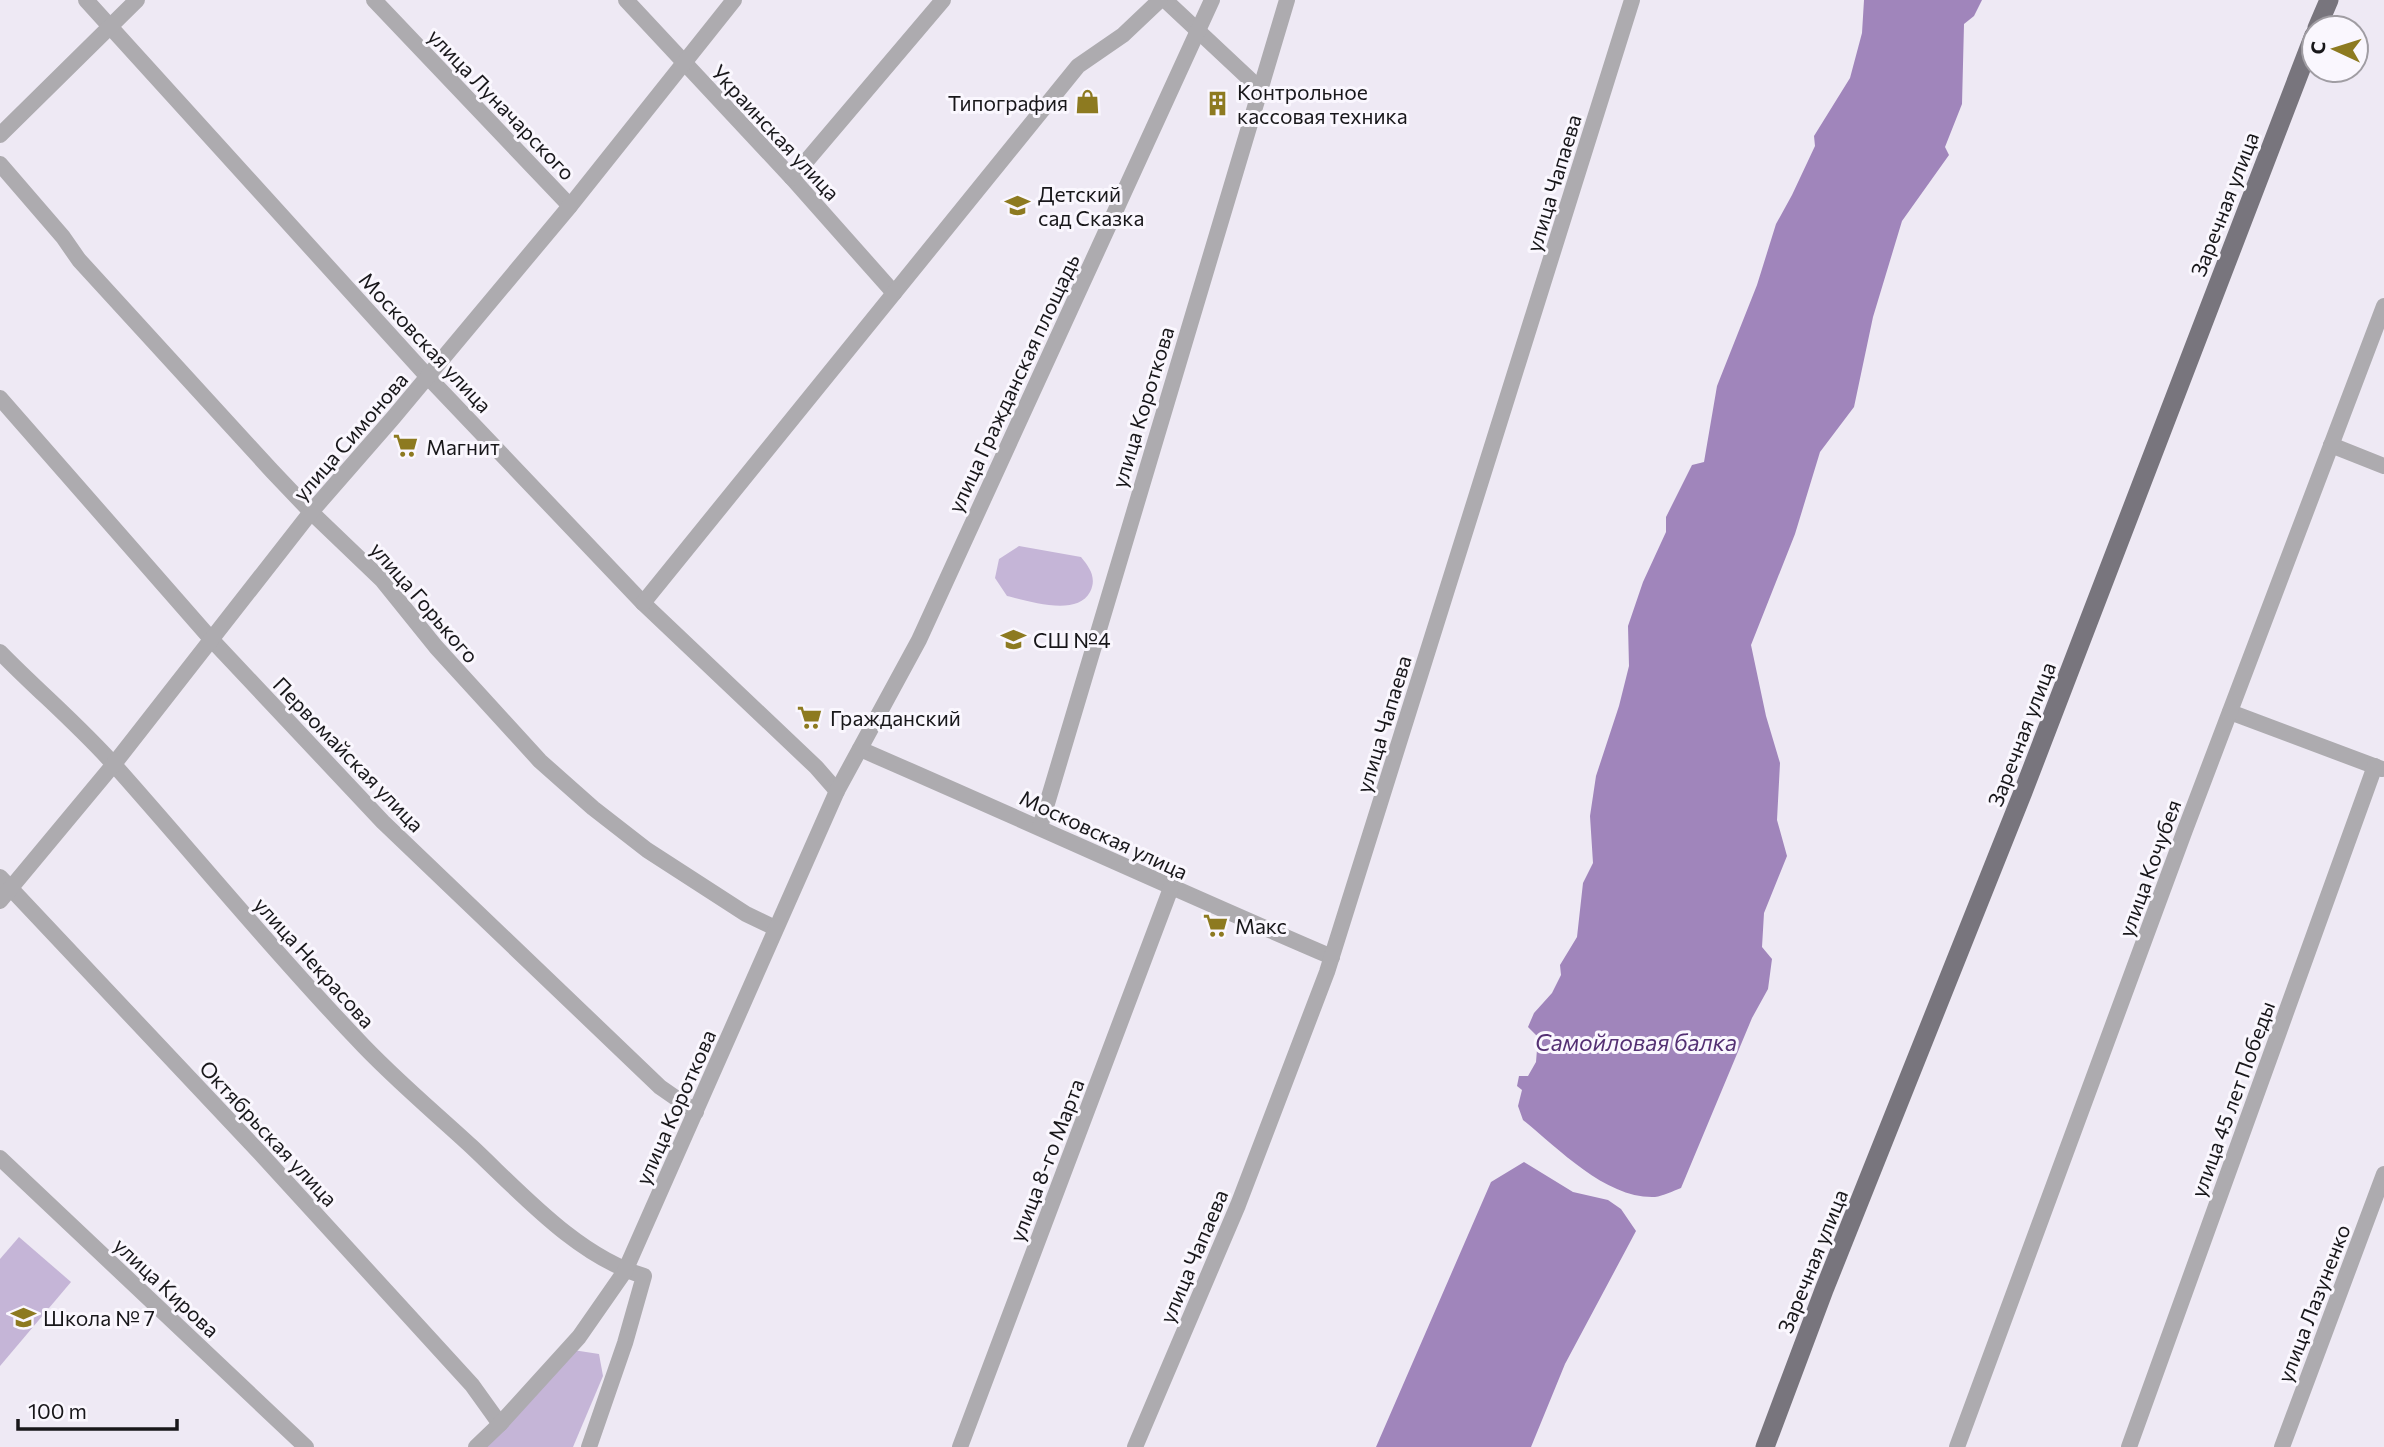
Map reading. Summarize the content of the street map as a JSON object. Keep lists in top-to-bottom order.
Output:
{
  "streets": {
    "main road": ["Заречная улица"],
    "street": [
      "улица Луначарского",
      "Украинская улица",
      "улица Чапаева",
      "Московская улица",
      "улица Гражданская площадь",
      "улица Короткова",
      "улица Симонова",
      "улица Горького",
      "Первомайская улица",
      "улица Кочубея",
      "улица Некрасова",
      "улица 45 лет Победы",
      "Октябрьская улица",
      "улица 8-го Марта",
      "улица Кирова",
      "улица Лазуненко"
    ]
  },
  "crossings": [
    ["улица Луначарского", "улица Симонова"],
    ["Украинская улица", "улица Симонова"],
    ["улица Чапаева", "Московская улица"],
    ["Московская улица", "улица Гражданская площадь"],
    ["Московская улица", "улица Короткова"],
    ["Московская улица", "улица Симонова"],
    ["Московская улица", "улица 8-го Марта"],
    ["улица Гражданская площадь", "улица Короткова"],
    ["улица Короткова", "улица Горького"],
    ["улица Короткова", "Первомайская улица"],
    ["улица Короткова", "улица Некрасова"],
    ["улица Короткова", "Октябрьская улица"],
    ["улица Симонова", "улица Горького"],
    ["улица Симонова", "Первомайская улица"],
    ["улица Симонова", "улица Некрасова"],
    ["улица Симонова", "Октябрьская улица"]
  ],
  "water": ["Самойловая балка"],
  "places": {
    "shop": ["Типография"],
    "building": ["Контрольное кассовая техника"],
    "school or university": ["Детский сад Сказка", "СШ №4", "Школа № 7"],
    "supermarket": ["Магнит", "Гражданский", "Макс"]
  },
  "scale_bar": "100 m",
  "north": "left"
}
